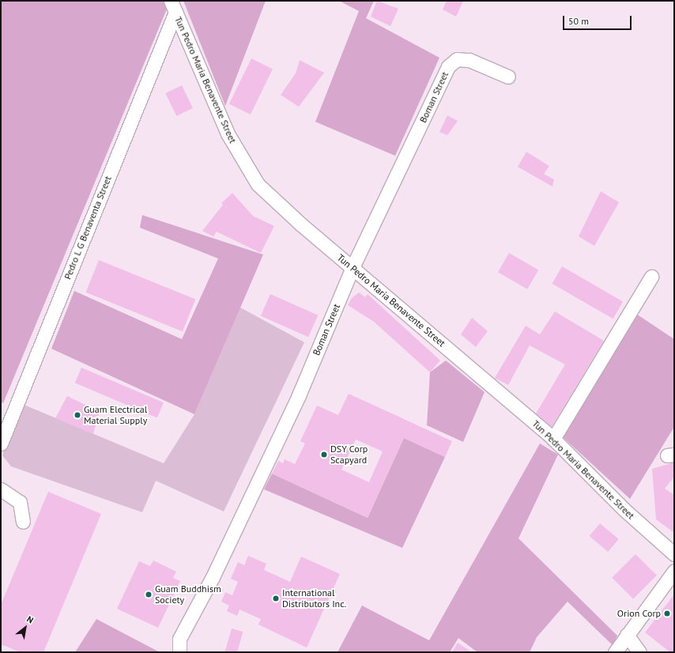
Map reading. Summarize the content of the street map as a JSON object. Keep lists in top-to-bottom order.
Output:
{
  "streets": {
    "street": ["Tun Pedro Maria Benavente Street", "Boman Street", "Pedro L G Benaventa Street"]
  },
  "crossings": [
    ["Tun Pedro Maria Benavente Street", "Boman Street"],
    ["Tun Pedro Maria Benavente Street", "Pedro L G Benaventa Street"]
  ],
  "places": [
    "Guam Electrical Material Supply",
    "DSY Corp Scapyard",
    "Guam Buddhism Society",
    "International Distributors Inc.",
    "Orion Corp"
  ],
  "scale_bar": "50 m",
  "north": "top right"
}
